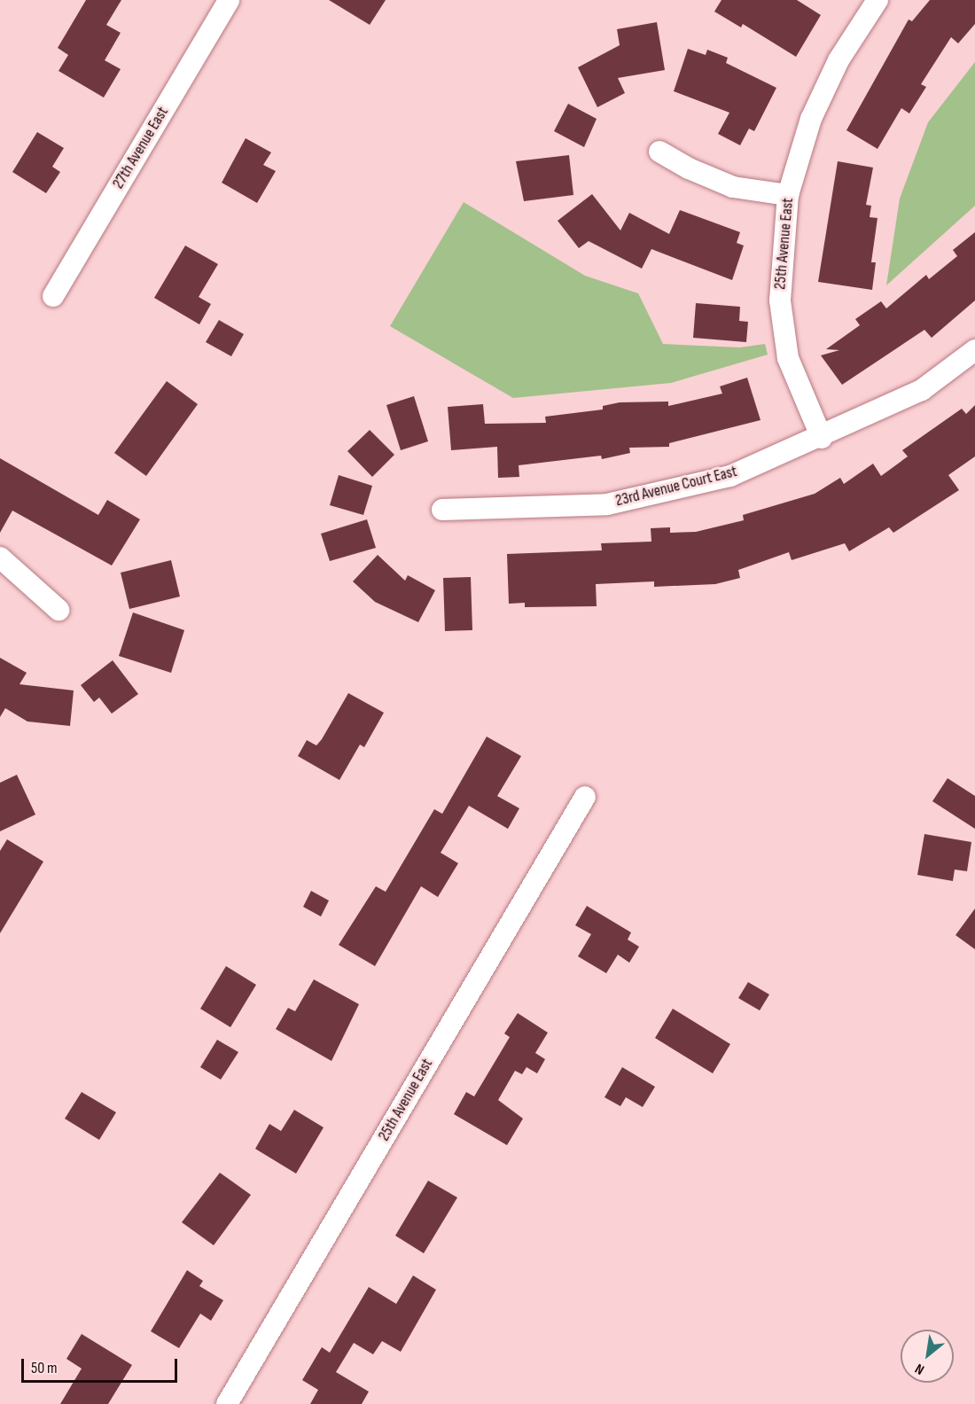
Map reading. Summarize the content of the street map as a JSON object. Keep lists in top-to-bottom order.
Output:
{
  "streets": {
    "street": ["27th Avenue East", "25th Avenue East", "23rd Avenue Court East"]
  },
  "crossings": [
    ["25th Avenue East", "23rd Avenue Court East"]
  ],
  "scale_bar": "50 m",
  "north": "bottom left"
}
